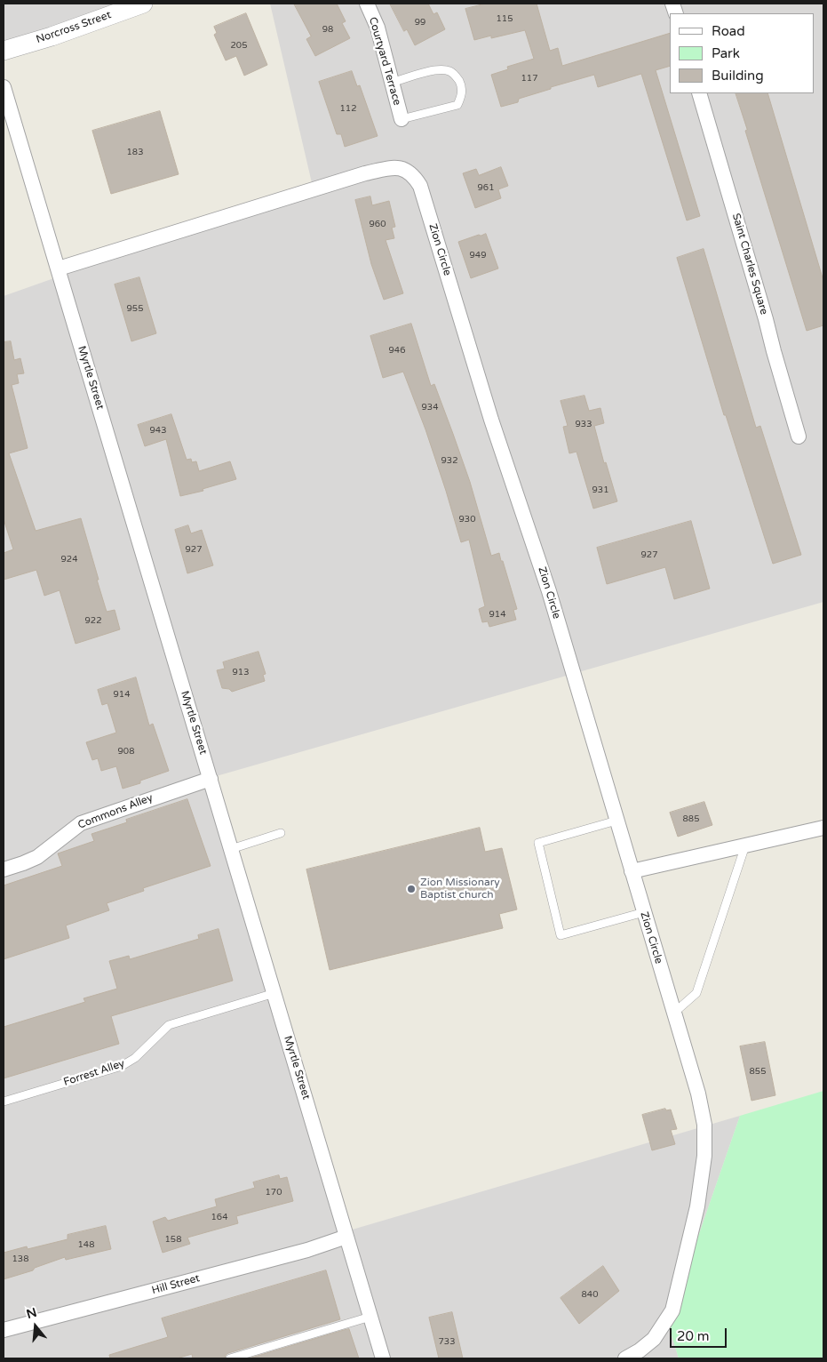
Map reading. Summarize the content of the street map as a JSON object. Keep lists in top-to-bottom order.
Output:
{
  "streets": {
    "street": [
      "Norcross Street",
      "Courtyard Terrace",
      "Zion Circle",
      "Saint Charles Square",
      "Myrtle Street",
      "Commons Alley",
      "Hill Street"
    ],
    "lane": ["Forrest Alley"]
  },
  "crossings": [
    ["Zion Circle", "Myrtle Street"],
    ["Myrtle Street", "Commons Alley"],
    ["Myrtle Street", "Forrest Alley"],
    ["Myrtle Street", "Hill Street"]
  ],
  "places": ["Zion Missionary Baptist church"],
  "house_numbers": [
    "115",
    "99",
    "98",
    "205",
    "117",
    "112",
    "183",
    "961",
    "960",
    "949",
    "955",
    "946",
    "934",
    "933",
    "943",
    "932",
    "931",
    "930",
    "927",
    "927",
    "924",
    "914",
    "922",
    "913",
    "914",
    "908",
    "885",
    "855",
    "170",
    "164",
    "158",
    "148",
    "138",
    "840",
    "733"
  ],
  "legend": ["Road", "Park", "Building"],
  "scale_bar": "20 m",
  "north": "top"
}
